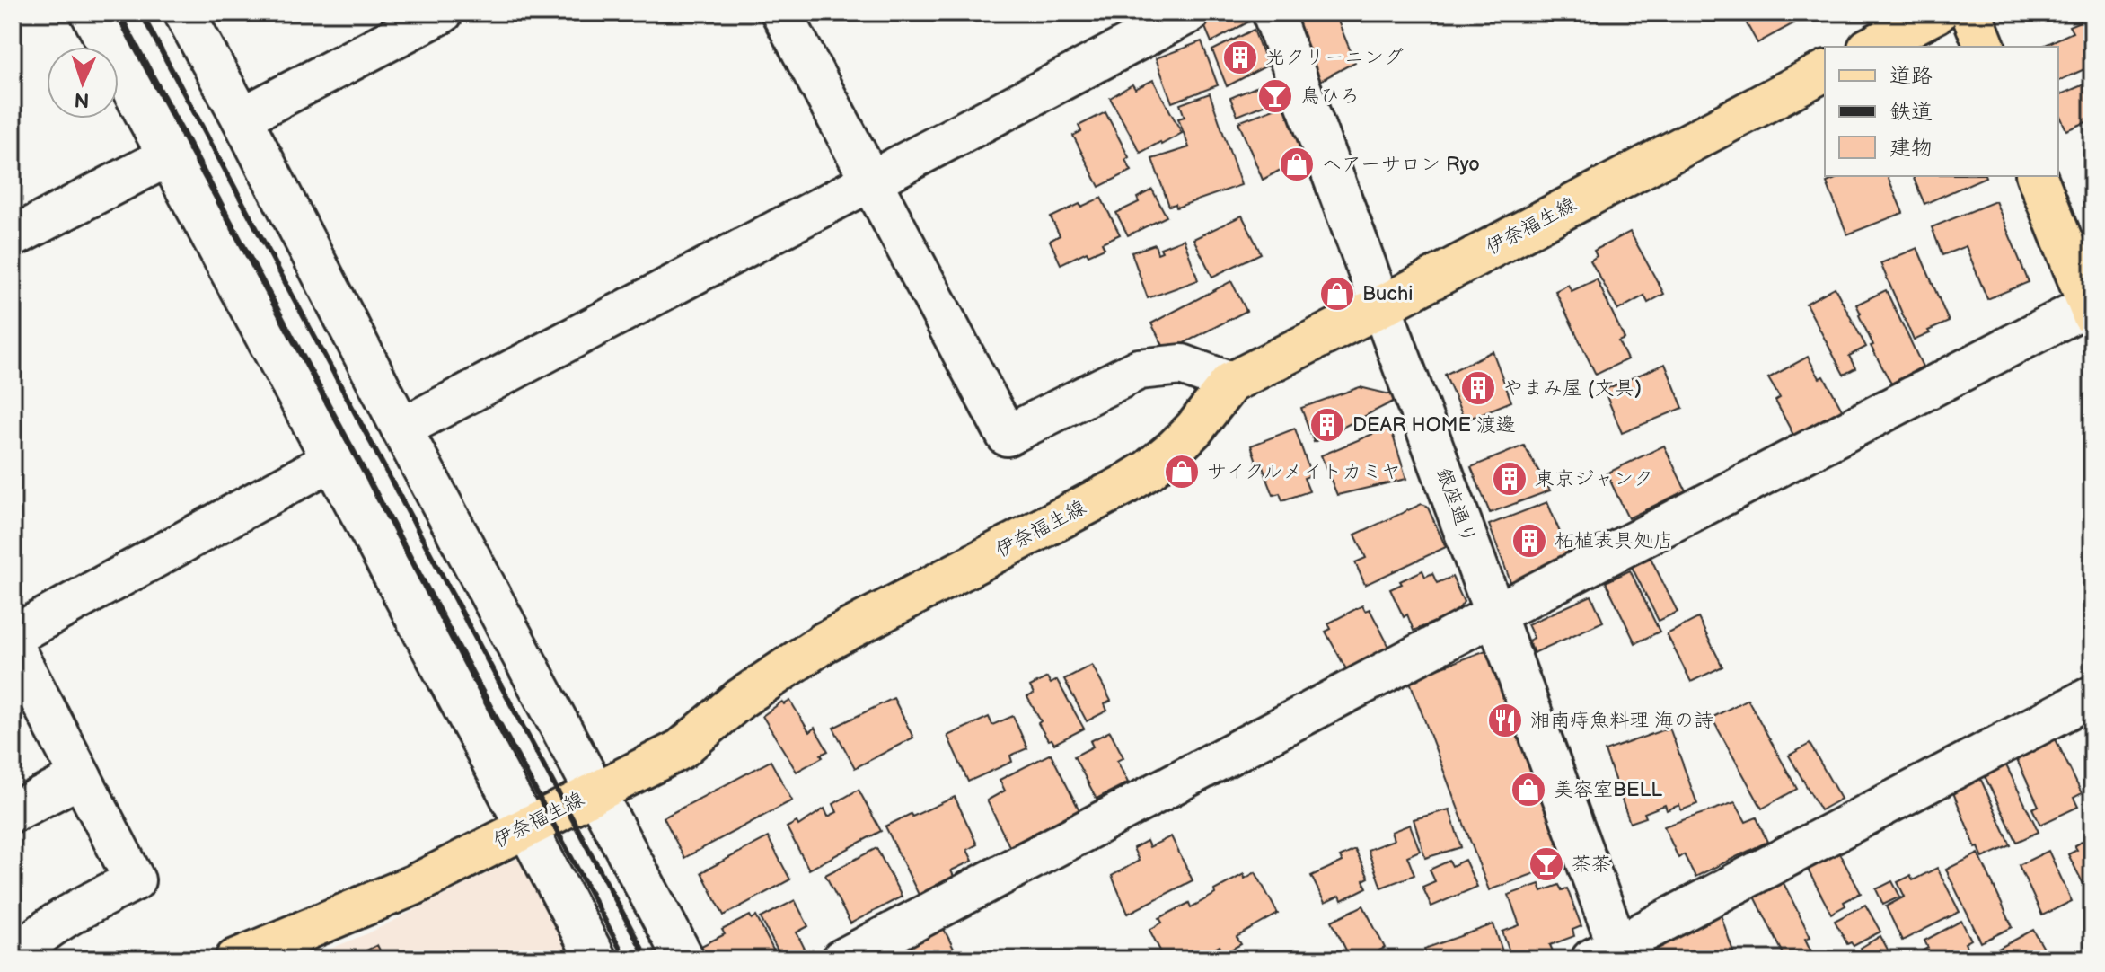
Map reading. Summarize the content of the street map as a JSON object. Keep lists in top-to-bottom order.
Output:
{
  "streets": {
    "main road": ["伊奈福生線"],
    "street": ["銀座通り"]
  },
  "crossings": [
    ["伊奈福生線", "銀座通り"]
  ],
  "places": {
    "building": [
      "光クリーニング",
      "やまみ屋 (文具)",
      "DEAR HOME 渡邊",
      "東京ジャンク",
      "柘植表具処店"
    ],
    "bar": ["鳥ひろ", "茶茶"],
    "shop": [
      "ヘアーサロン Ryo",
      "Buchi",
      "サイクルメイトカミヤ",
      "美容室BELL"
    ],
    "restaurant": ["湘南痔魚料理 海の詩"]
  },
  "legend": ["道路", "鉄道", "建物"],
  "north": "bottom"
}
